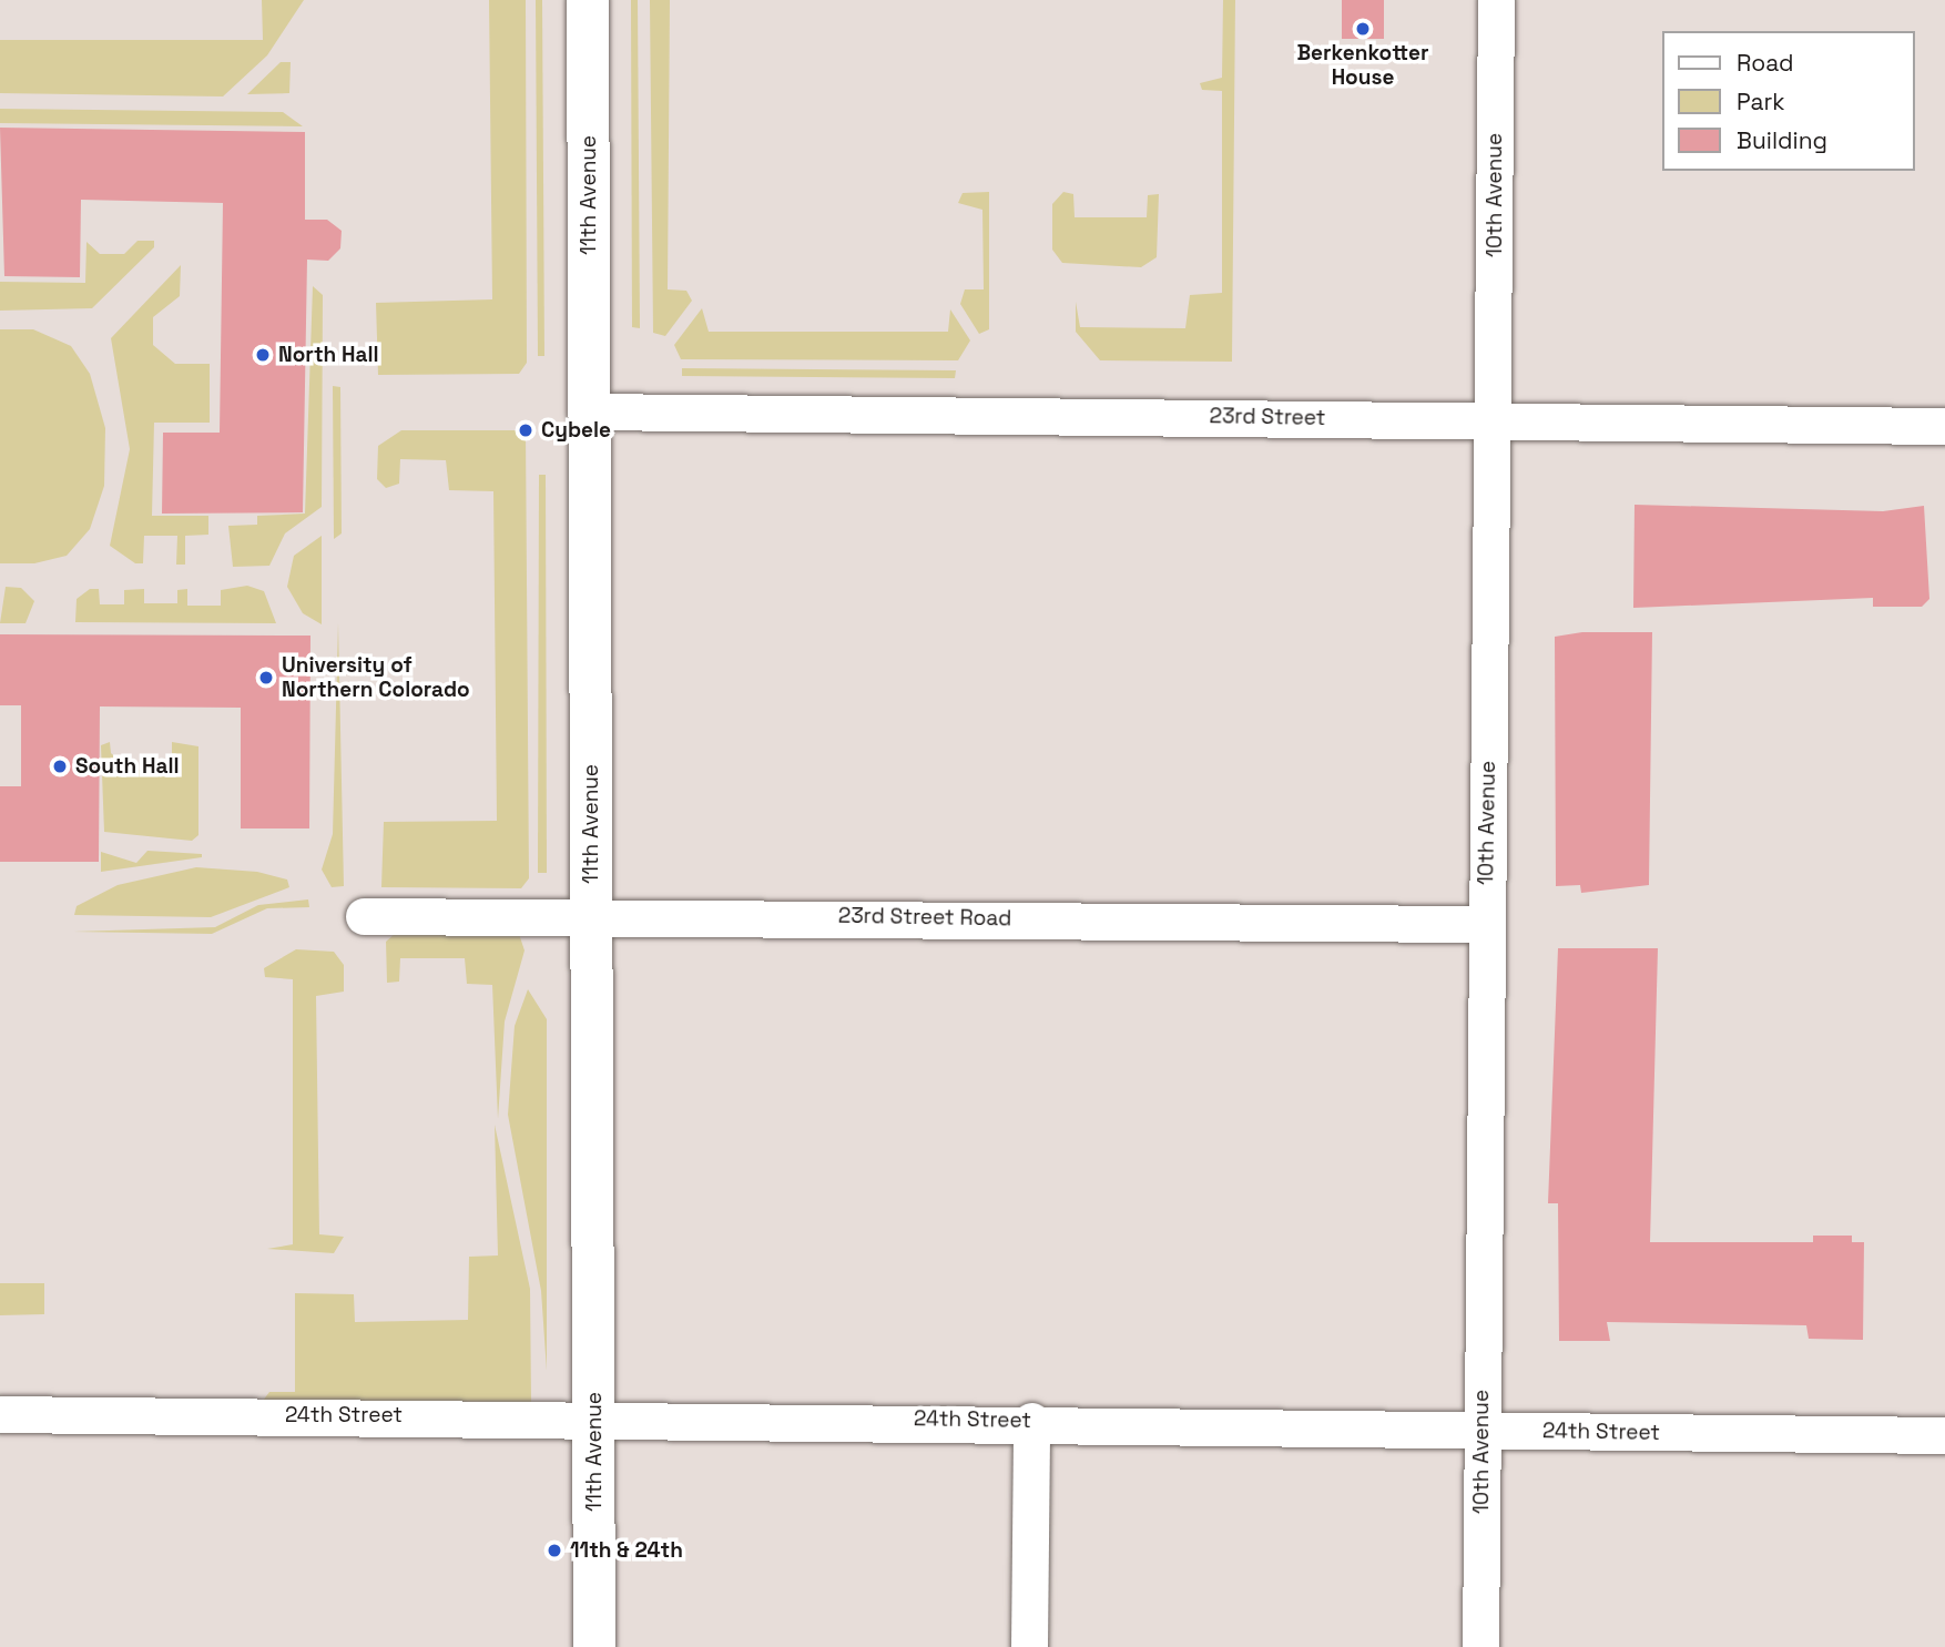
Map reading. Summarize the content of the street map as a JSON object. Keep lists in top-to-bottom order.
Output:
{
  "streets": {
    "main road": ["11th Avenue"],
    "street": [
      "10th Avenue",
      "23rd Street",
      "23rd Street Road",
      "24th Street"
    ]
  },
  "crossings": [
    ["11th Avenue", "23rd Street"],
    ["11th Avenue", "23rd Street Road"],
    ["11th Avenue", "24th Street"],
    ["10th Avenue", "23rd Street"],
    ["10th Avenue", "23rd Street Road"],
    ["10th Avenue", "24th Street"]
  ],
  "places": [
    "Berkenkotter House",
    "North Hall",
    "Cybele",
    "University of Northern Colorado",
    "South Hall",
    "11th & 24th"
  ],
  "legend": ["Road", "Park", "Building"]
}
